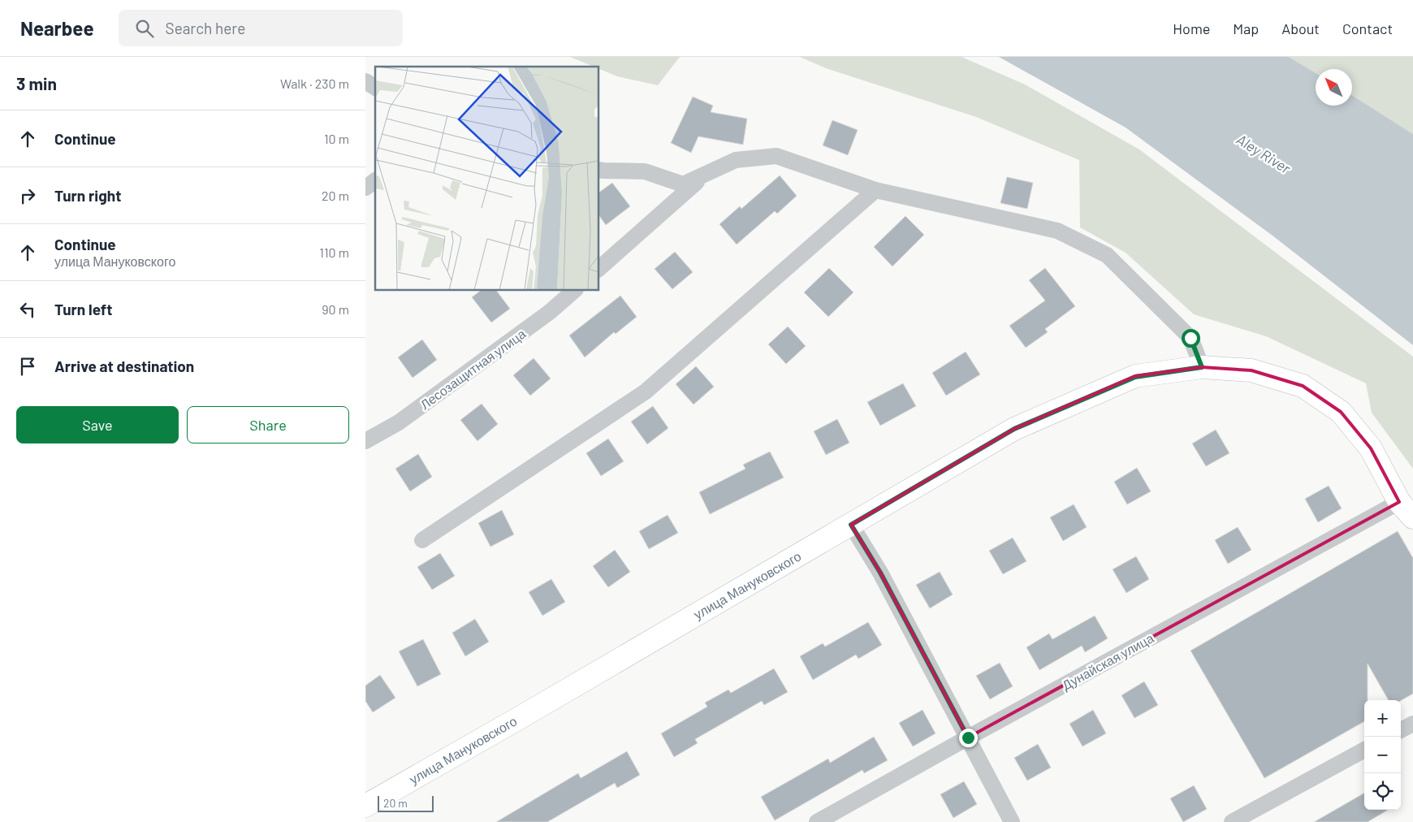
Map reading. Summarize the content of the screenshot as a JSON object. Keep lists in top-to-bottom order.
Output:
{
  "streets": {
    "street": ["Лесозащитная улица", "улица Мануковского", "Дунайская улица"]
  },
  "crossings": [
    ["улица Мануковского", "Дунайская улица"]
  ],
  "water": ["Aley River"],
  "scale_bar": "20 m",
  "north": "top left",
  "page": {
    "header": "Nearbee",
    "search": "Search here",
    "nav": [
      "Home",
      "Map",
      "About",
      "Contact"
    ],
    "heading": ["3 min", "Walk · 230 m"],
    "list": [
      ["Continue", "10 m"],
      ["Turn right", "20 m"],
      ["Continue", "улица Мануковского", "110 m"],
      ["Turn left", "90 m"],
      "Arrive at destination"
    ],
    "buttons": ["Save", "Share"],
    "map_buttons": ["+", "−"],
    "scale": "20 m"
  }
}
